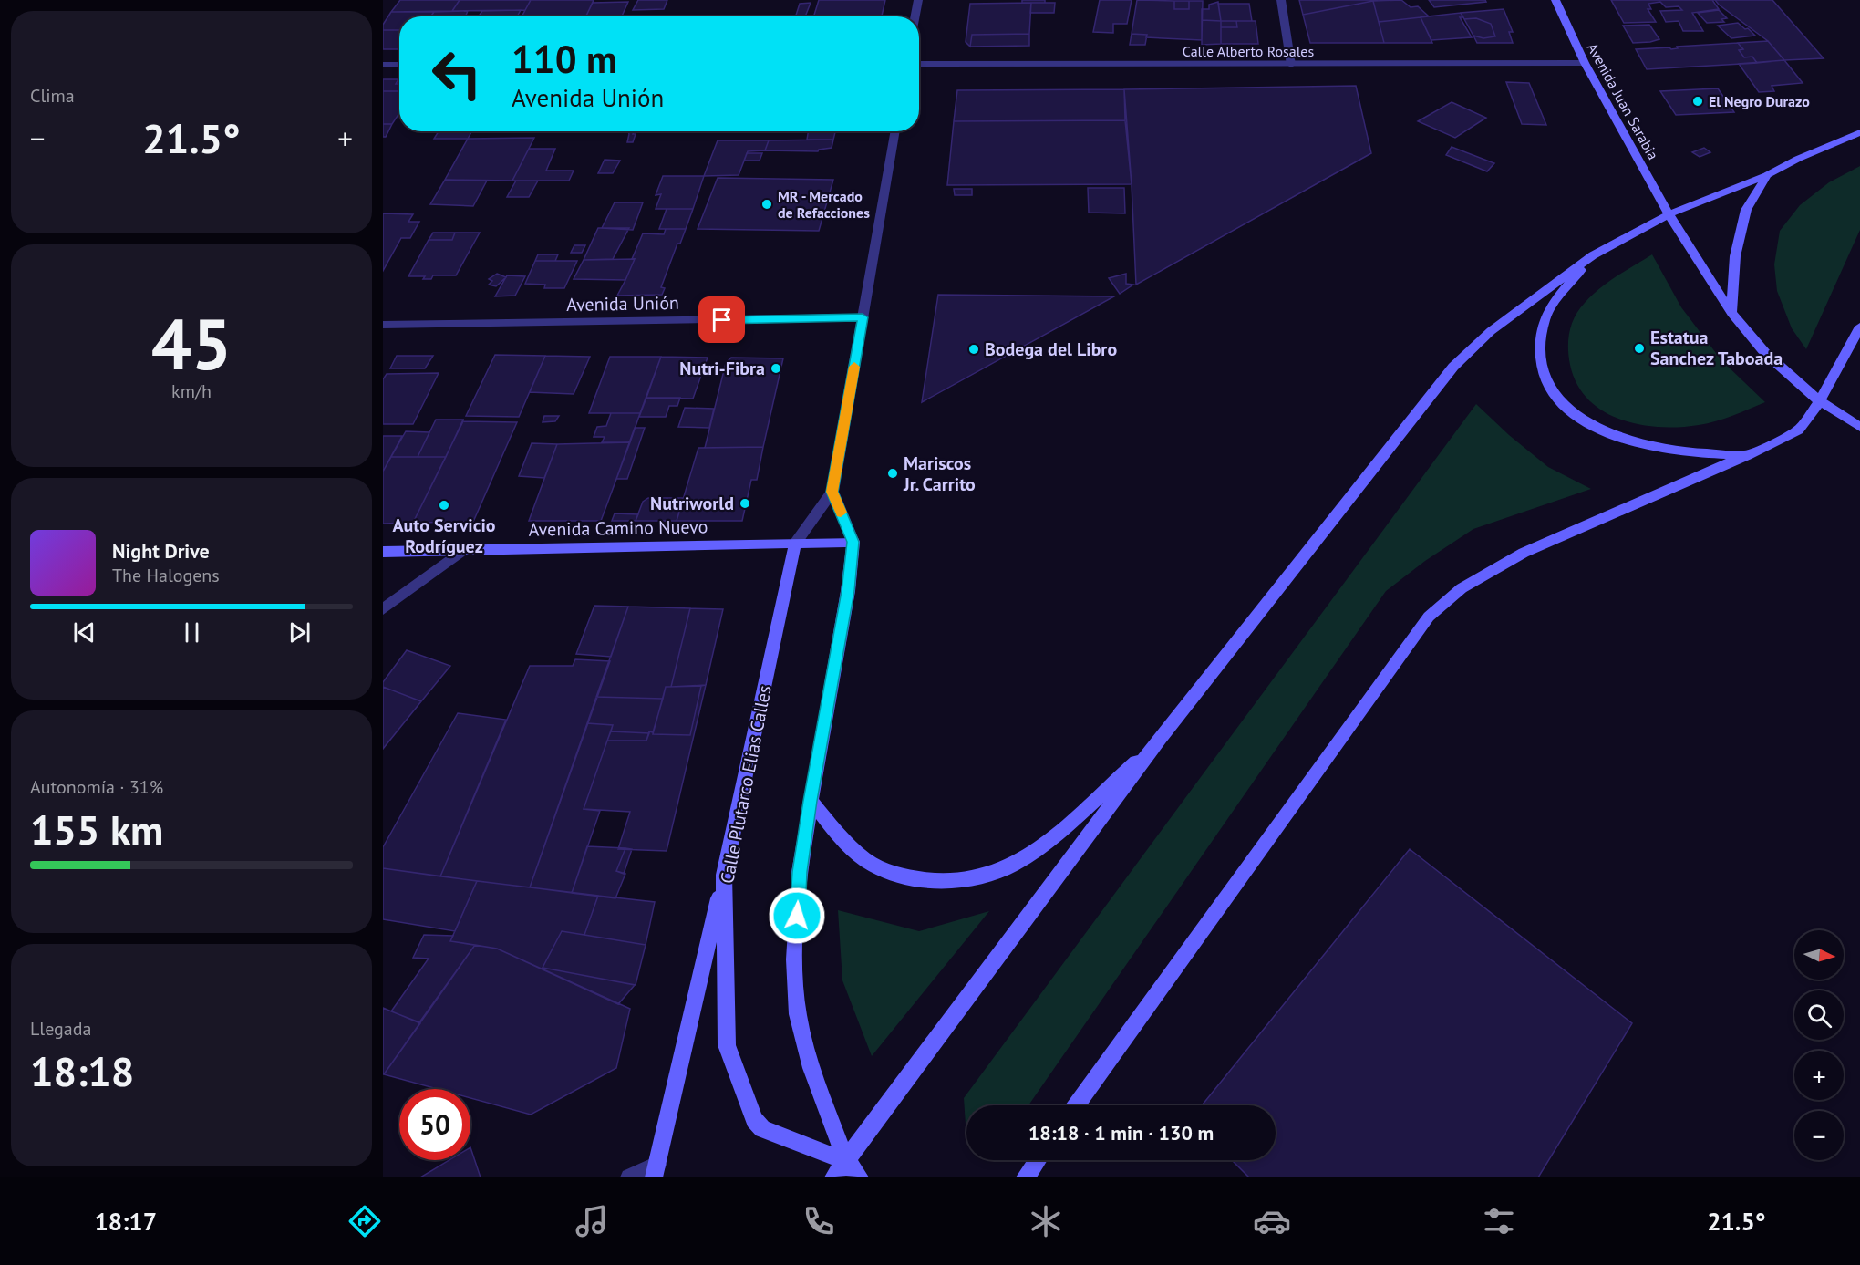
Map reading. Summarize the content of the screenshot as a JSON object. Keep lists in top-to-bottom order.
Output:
{
  "streets": {
    "main road": ["Avenida Juan Sarabia", "Avenida Camino Nuevo", "Calle Plutarco Elias Calles"],
    "street": ["Calle Alberto Rosales", "Avenida Unión"]
  },
  "crossings": [
    ["Calle Alberto Rosales", "Avenida Juan Sarabia"],
    ["Avenida Unión", "Calle Plutarco Elias Calles"],
    ["Avenida Camino Nuevo", "Calle Plutarco Elias Calles"]
  ],
  "places": [
    "El Negro Durazo",
    "MR - Mercado de Refacciones",
    "Estatua Sanchez Taboada",
    "Bodega del Libro",
    "Nutri-Fibra",
    "Mariscos Jr. Carrito",
    "Nutriworld",
    "Auto Servicio Rodríguez"
  ],
  "north": "right",
  "page": {
    "tile": [
      "Clima",
      ["45", "km/h"],
      ["Autonomía · 31%", "155 km"],
      ["Llegada", "18:18"]
    ],
    "turn": ["110 m", "Avenida Unión"],
    "heat": ["−", "21.5°", "+"],
    "song": ["Night Drive", "The Halogens"],
    "map_buttons": ["+", "−"],
    "limit": "50",
    "trip": "18:18 · 1 min · 130 m",
    "tabs": ["18:17", "21.5°"]
  }
}
